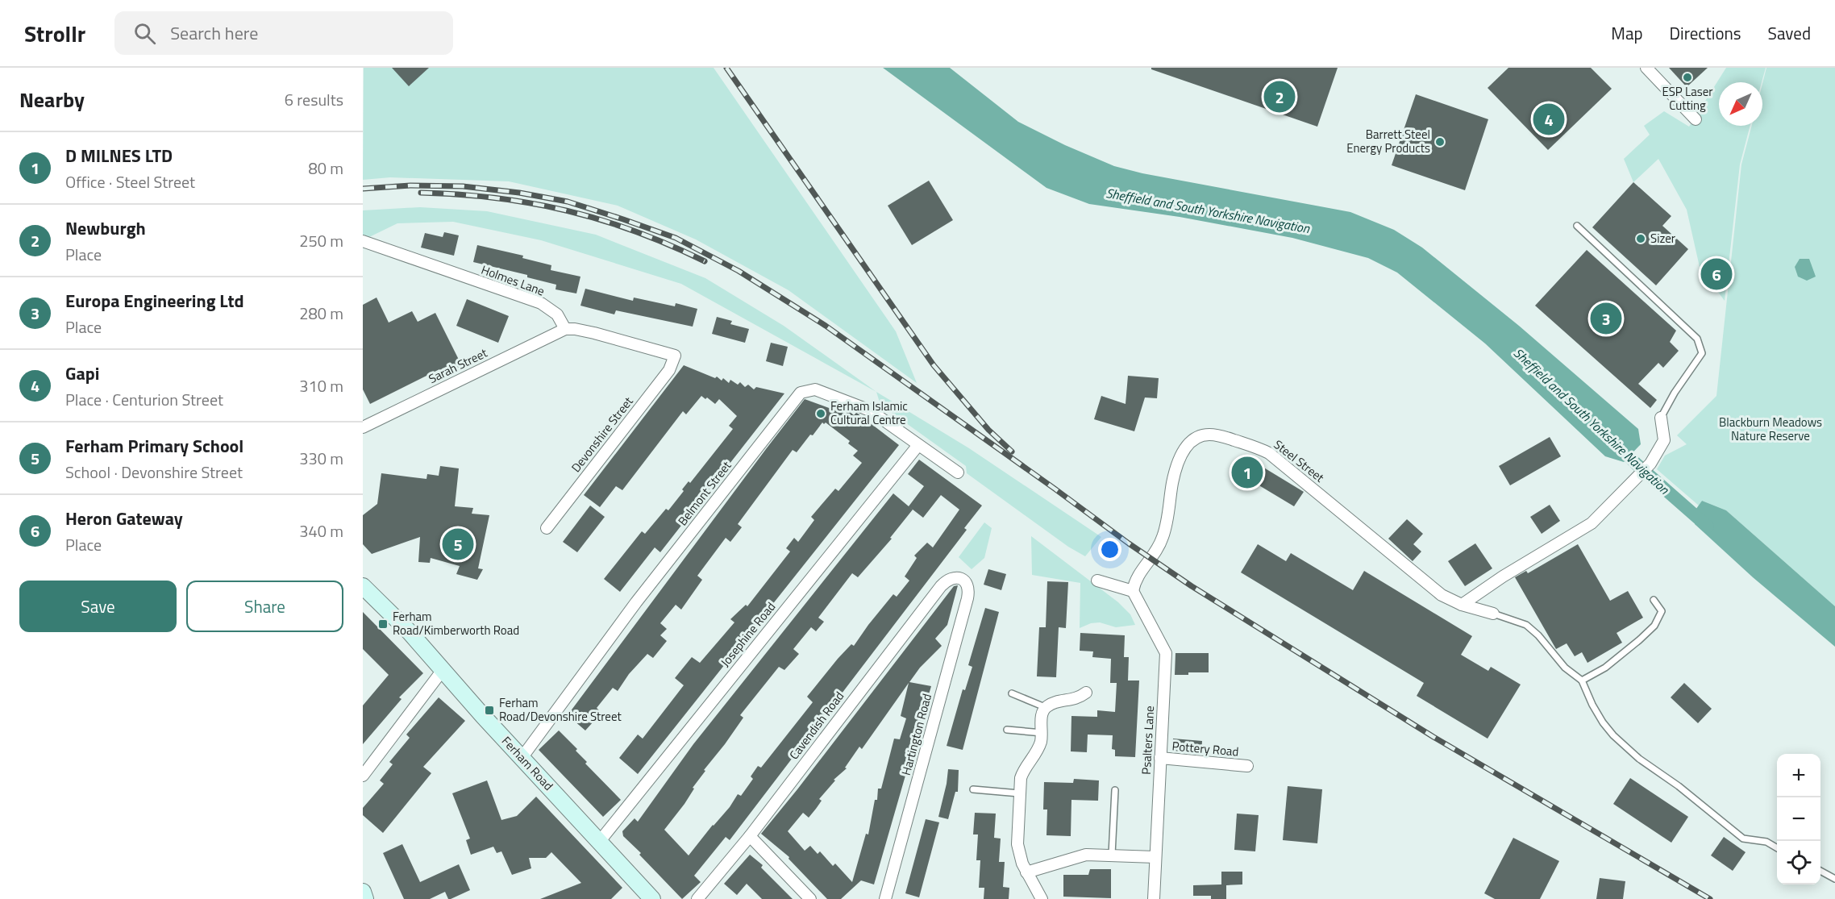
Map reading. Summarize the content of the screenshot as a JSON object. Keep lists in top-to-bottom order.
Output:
{
  "streets": {
    "street": [
      "Holmes Lane",
      "Sarah Street",
      "Devonshire Street",
      "Steel Street",
      "Belmont Street",
      "Josephine Road",
      "Cavendish Road",
      "Hartington Road",
      "Psalters Lane",
      "Pottery Road",
      "Ferham Road"
    ]
  },
  "crossings": [
    ["Holmes Lane", "Sarah Street"],
    ["Holmes Lane", "Devonshire Street"],
    ["Sarah Street", "Devonshire Street"],
    ["Steel Street", "Psalters Lane"],
    ["Belmont Street", "Josephine Road"],
    ["Belmont Street", "Ferham Road"],
    ["Josephine Road", "Ferham Road"],
    ["Cavendish Road", "Hartington Road"],
    ["Psalters Lane", "Pottery Road"]
  ],
  "water": ["Sheffield and South Yorkshire Navigation"],
  "parks": ["Blackburn Meadows Nature Reserve"],
  "places": {
    "other": [
      "ESP Laser Cutting",
      "Barrett Steel Energy Products",
      "Sizer",
      "Ferham Islamic Cultural Centre"
    ],
    "transit": ["Ferham Road/Kimberworth Road", "Ferham Road/Devonshire Street"]
  },
  "north": "bottom left",
  "page": {
    "header": "Strollr",
    "search": "Search here",
    "nav": ["Map", "Directions", "Saved"],
    "heading": ["Nearby", "6 results"],
    "pins": [
      "2",
      "4",
      "6",
      "3",
      "1",
      "5"
    ],
    "list": [
      {
        "mark": "1",
        "name": "D MILNES LTD",
        "note": "Office · Steel Street",
        "value": "80 m"
      },
      {
        "mark": "2",
        "name": "Newburgh",
        "note": "Place",
        "value": "250 m"
      },
      {
        "mark": "3",
        "name": "Europa Engineering Ltd",
        "note": "Place",
        "value": "280 m"
      },
      {
        "mark": "4",
        "name": "Gapi",
        "note": "Place · Centurion Street",
        "value": "310 m"
      },
      {
        "mark": "5",
        "name": "Ferham Primary School",
        "note": "School · Devonshire Street",
        "value": "330 m"
      },
      {
        "mark": "6",
        "name": "Heron Gateway",
        "note": "Place",
        "value": "340 m"
      }
    ],
    "buttons": ["Save", "Share"],
    "map_buttons": ["+", "−"]
  }
}
